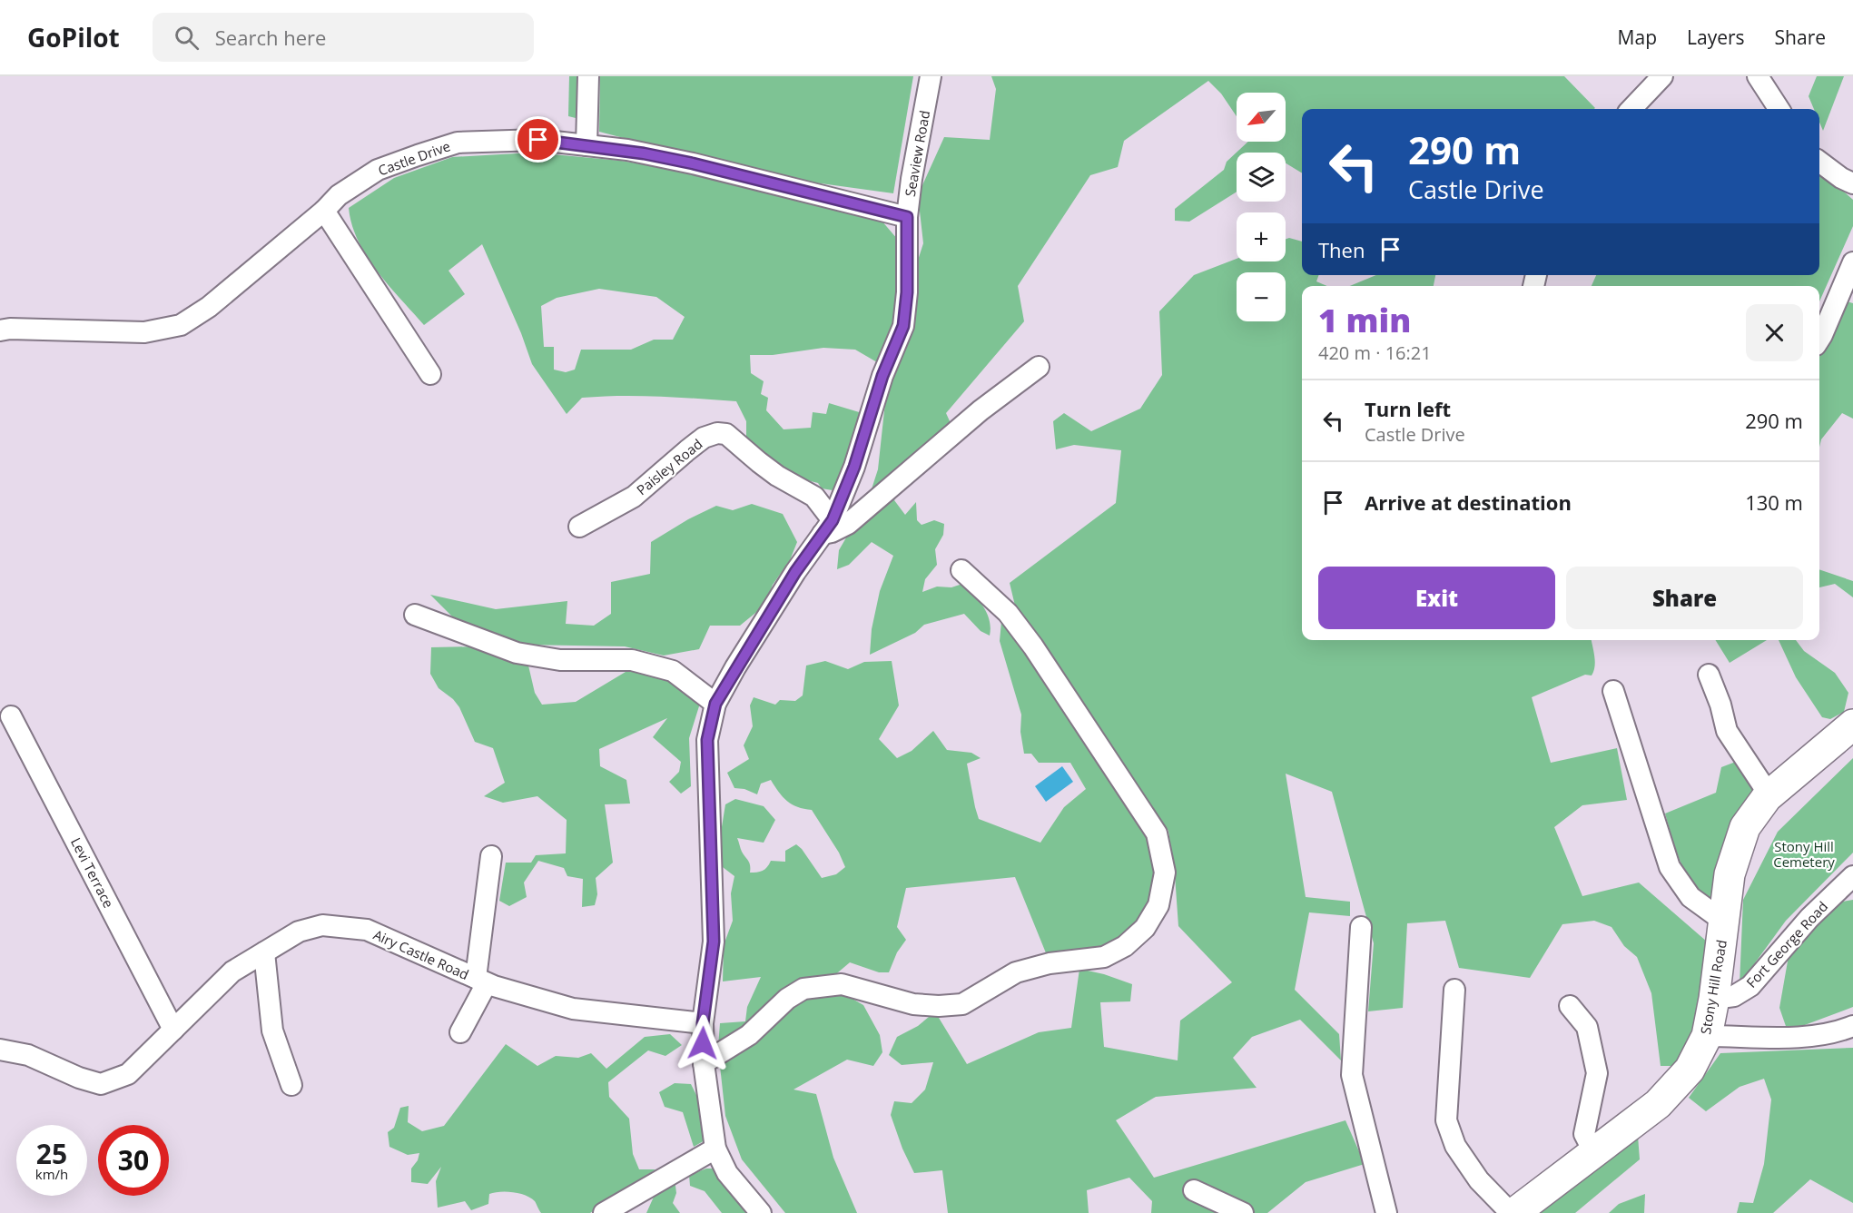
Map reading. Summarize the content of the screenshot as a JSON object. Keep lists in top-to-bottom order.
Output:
{
  "streets": {
    "main road": ["Stony Hill Road"],
    "street": [
      "Seaview Road",
      "Castle Drive",
      "Paisley Road",
      "Levi Terrace",
      "Fort George Road",
      "Airy Castle Road"
    ]
  },
  "crossings": [
    ["Seaview Road", "Castle Drive"],
    ["Seaview Road", "Paisley Road"],
    ["Seaview Road", "Airy Castle Road"],
    ["Levi Terrace", "Airy Castle Road"],
    ["Fort George Road", "Stony Hill Road"]
  ],
  "parks": ["Stony Hill Cemetery"],
  "north": "bottom left",
  "page": {
    "header": "GoPilot",
    "search": "Search here",
    "nav": ["Map", "Layers", "Share"],
    "map_buttons": ["+", "−"],
    "turn": ["290 m", "Castle Drive"],
    "then": "Then",
    "heading": ["1 min", "420 m · 16:21"],
    "list": [
      {
        "name": "Turn left",
        "note": "Castle Drive",
        "value": "290 m"
      },
      {
        "name": "Arrive at destination",
        "value": "130 m"
      }
    ],
    "buttons": ["Exit", "Share"],
    "speed": "25 km/h",
    "limit": "30"
  }
}
